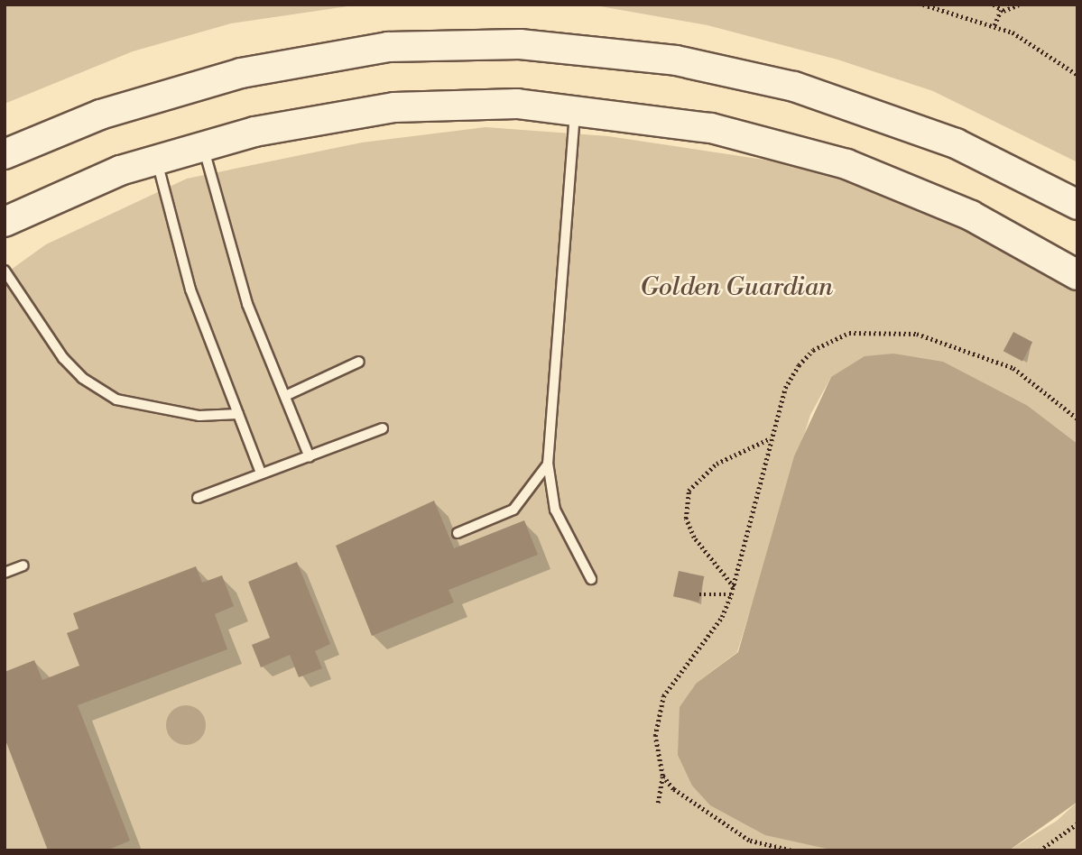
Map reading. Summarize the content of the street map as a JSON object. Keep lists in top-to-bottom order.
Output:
{
  "parks": ["Golden Guardian"]
}
